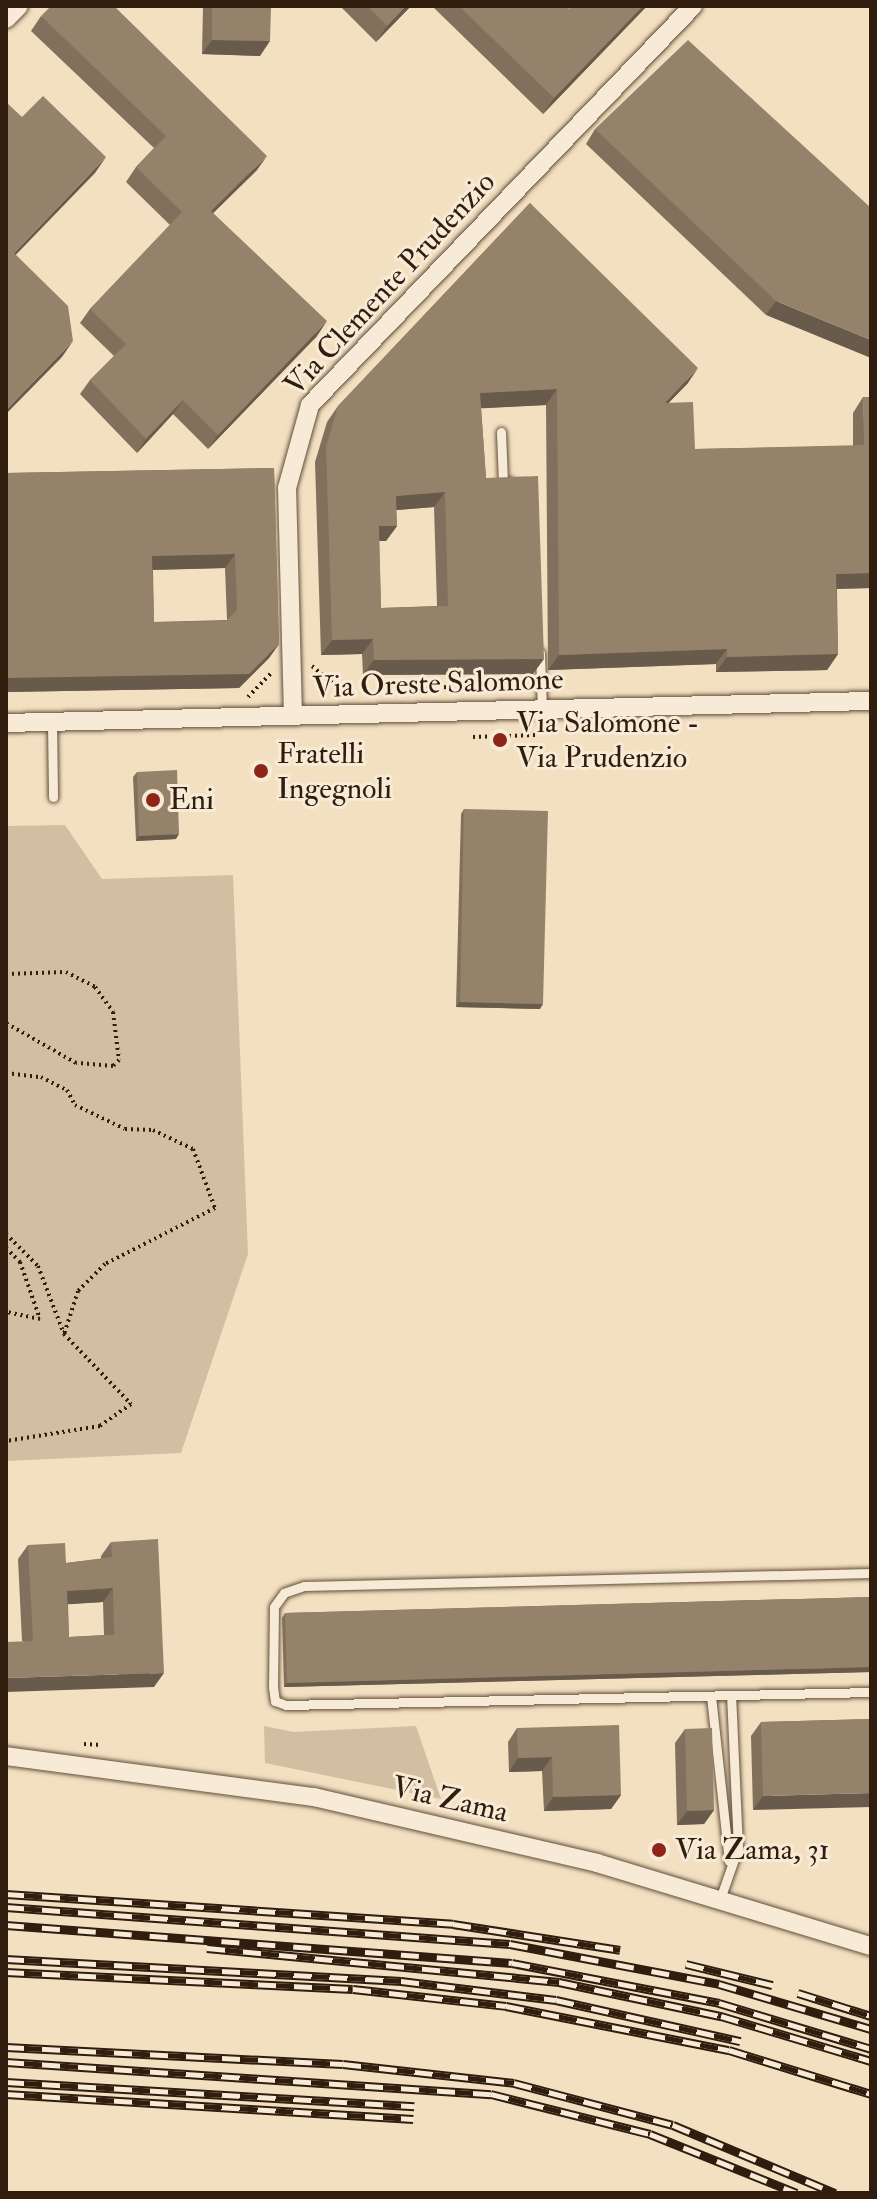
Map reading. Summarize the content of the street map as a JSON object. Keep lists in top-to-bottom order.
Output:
{
  "streets": {
    "street": ["Via Clemente Prudenzio", "Via Oreste Salomone", "Via Zama"]
  },
  "crossings": [
    ["Via Clemente Prudenzio", "Via Oreste Salomone"]
  ],
  "places": [
    "Via Salomone - Via Prudenzio",
    "Fratelli Ingegnoli",
    "Eni",
    "Via Zama, 31"
  ]
}
